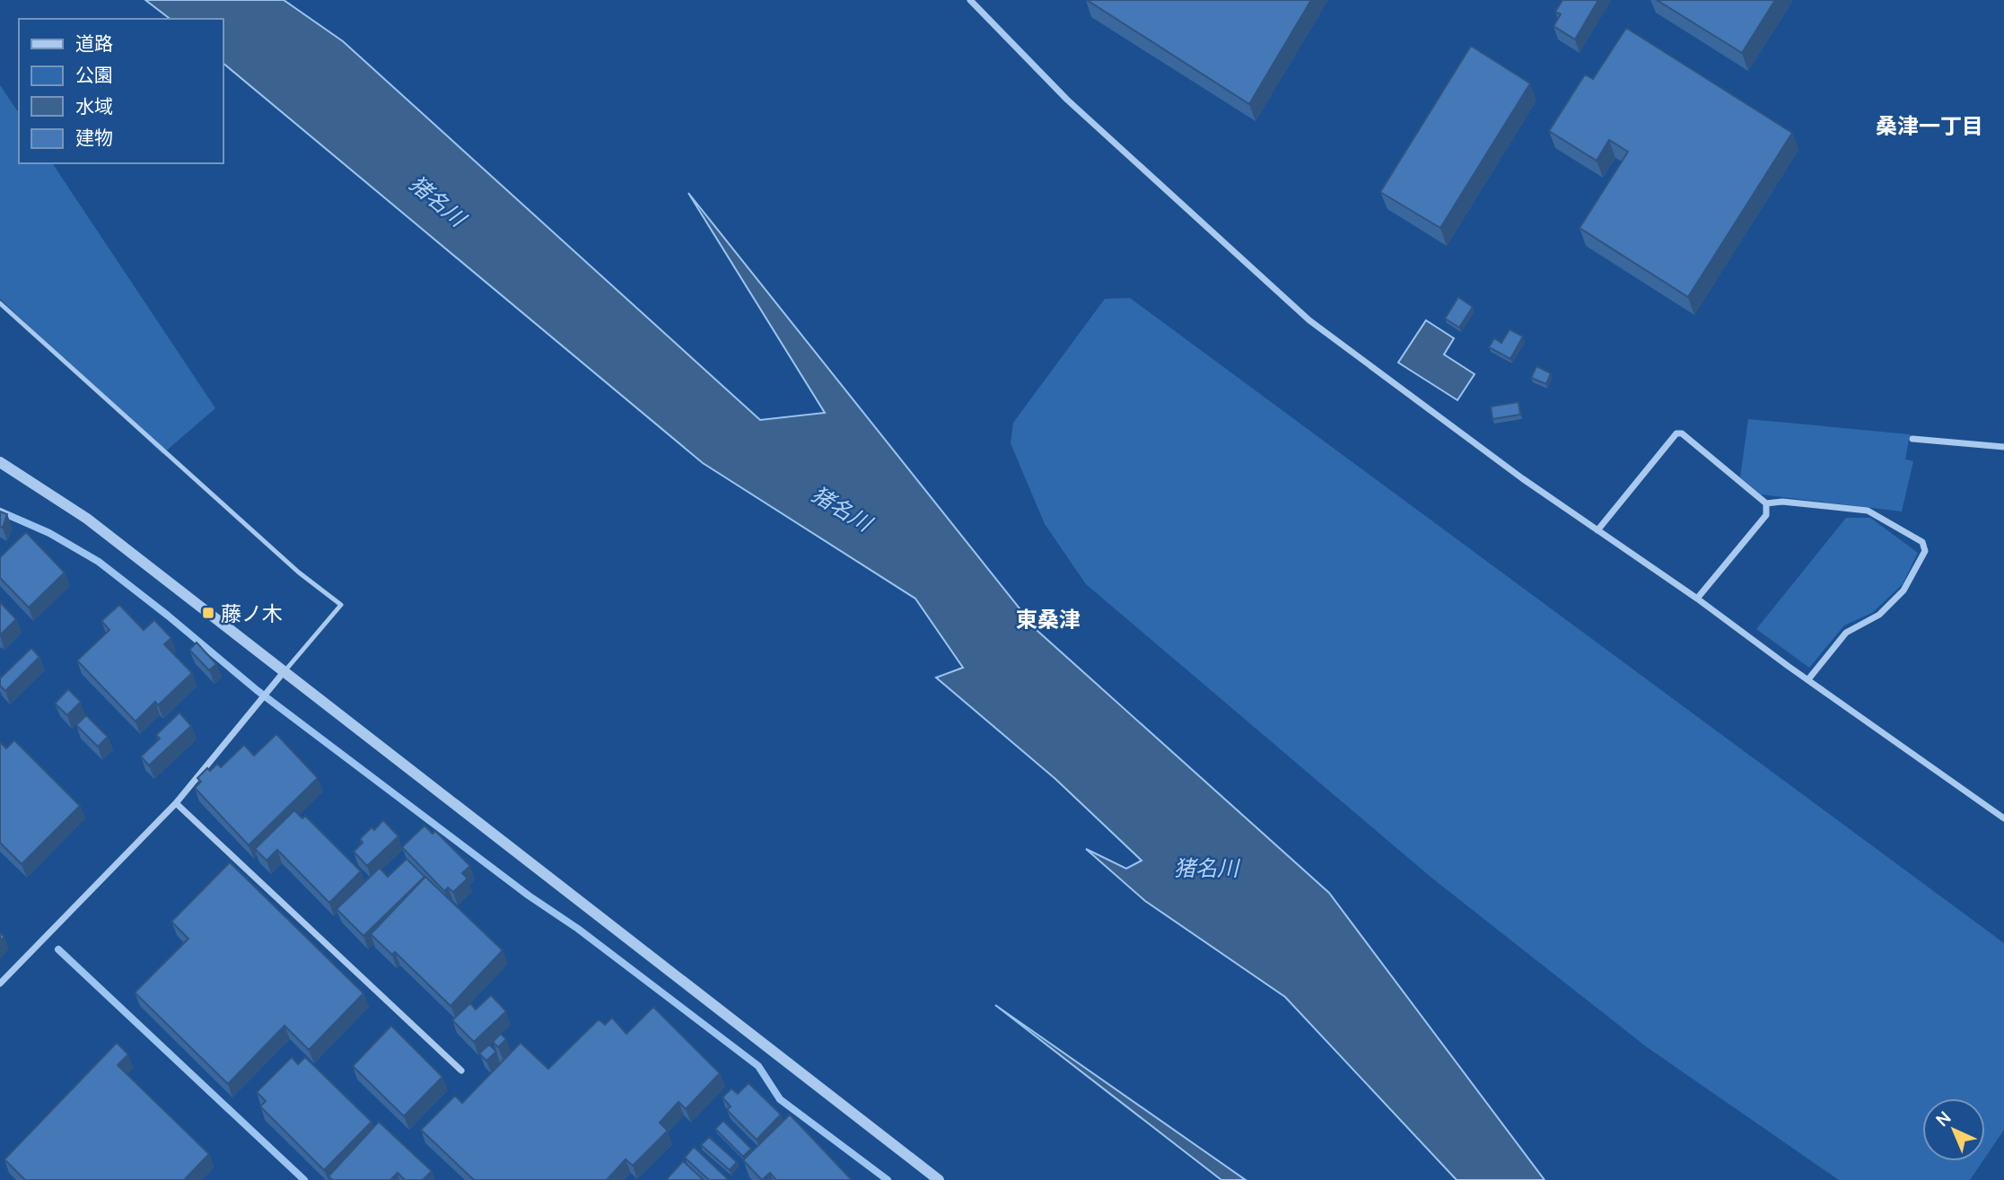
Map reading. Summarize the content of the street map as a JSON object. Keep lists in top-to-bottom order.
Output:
{
  "districts": ["桑津一丁目", "東桑津"],
  "water": ["猪名川"],
  "places": {
    "transit": ["藤ノ木"]
  },
  "legend": [
    "道路",
    "公園",
    "水域",
    "建物"
  ],
  "north": "top left"
}
